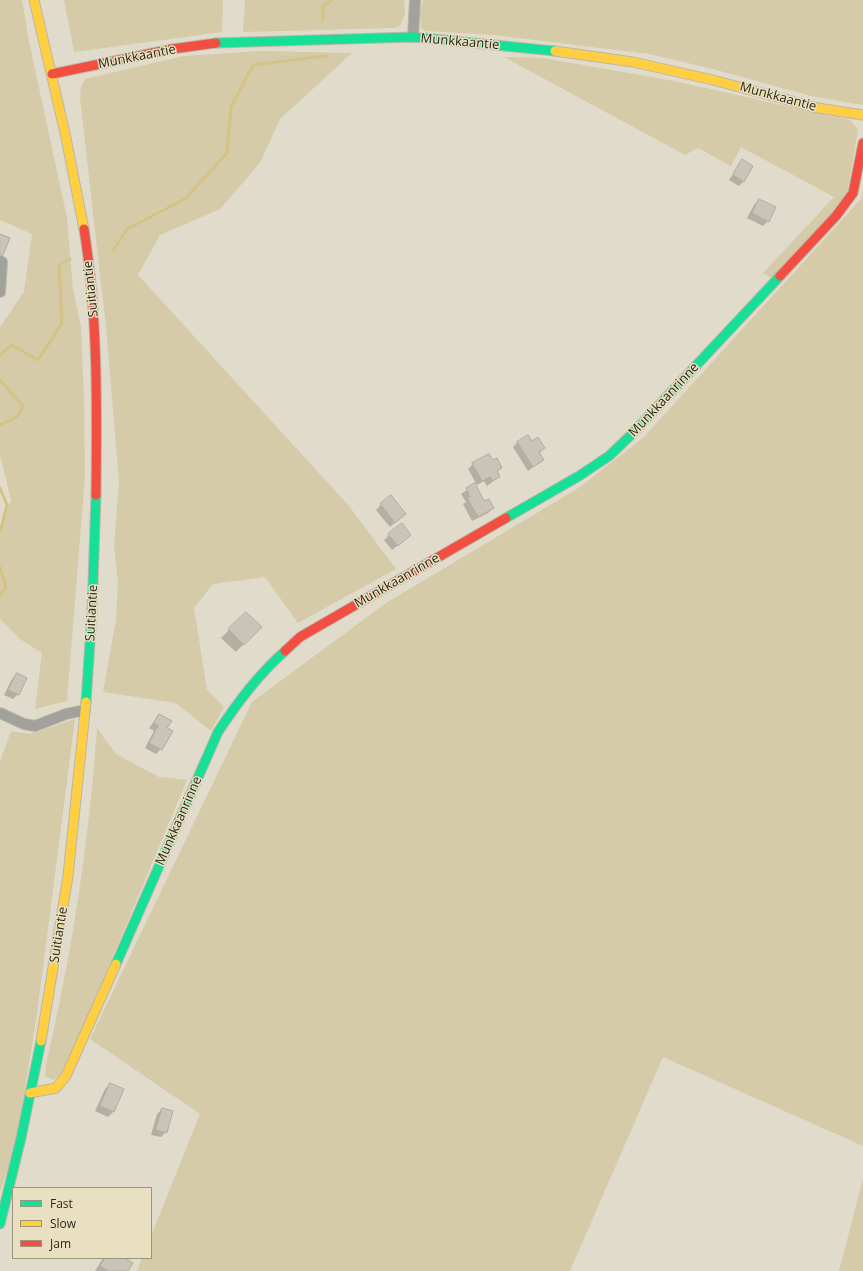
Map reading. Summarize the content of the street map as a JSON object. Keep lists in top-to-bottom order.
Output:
{
  "streets": {
    "street": ["Munkkaantie", "Suitiantie", "Munkkaanrinne"]
  },
  "crossings": [
    ["Munkkaantie", "Suitiantie"],
    ["Suitiantie", "Munkkaanrinne"]
  ],
  "legend": ["Fast", "Slow", "Jam"]
}
